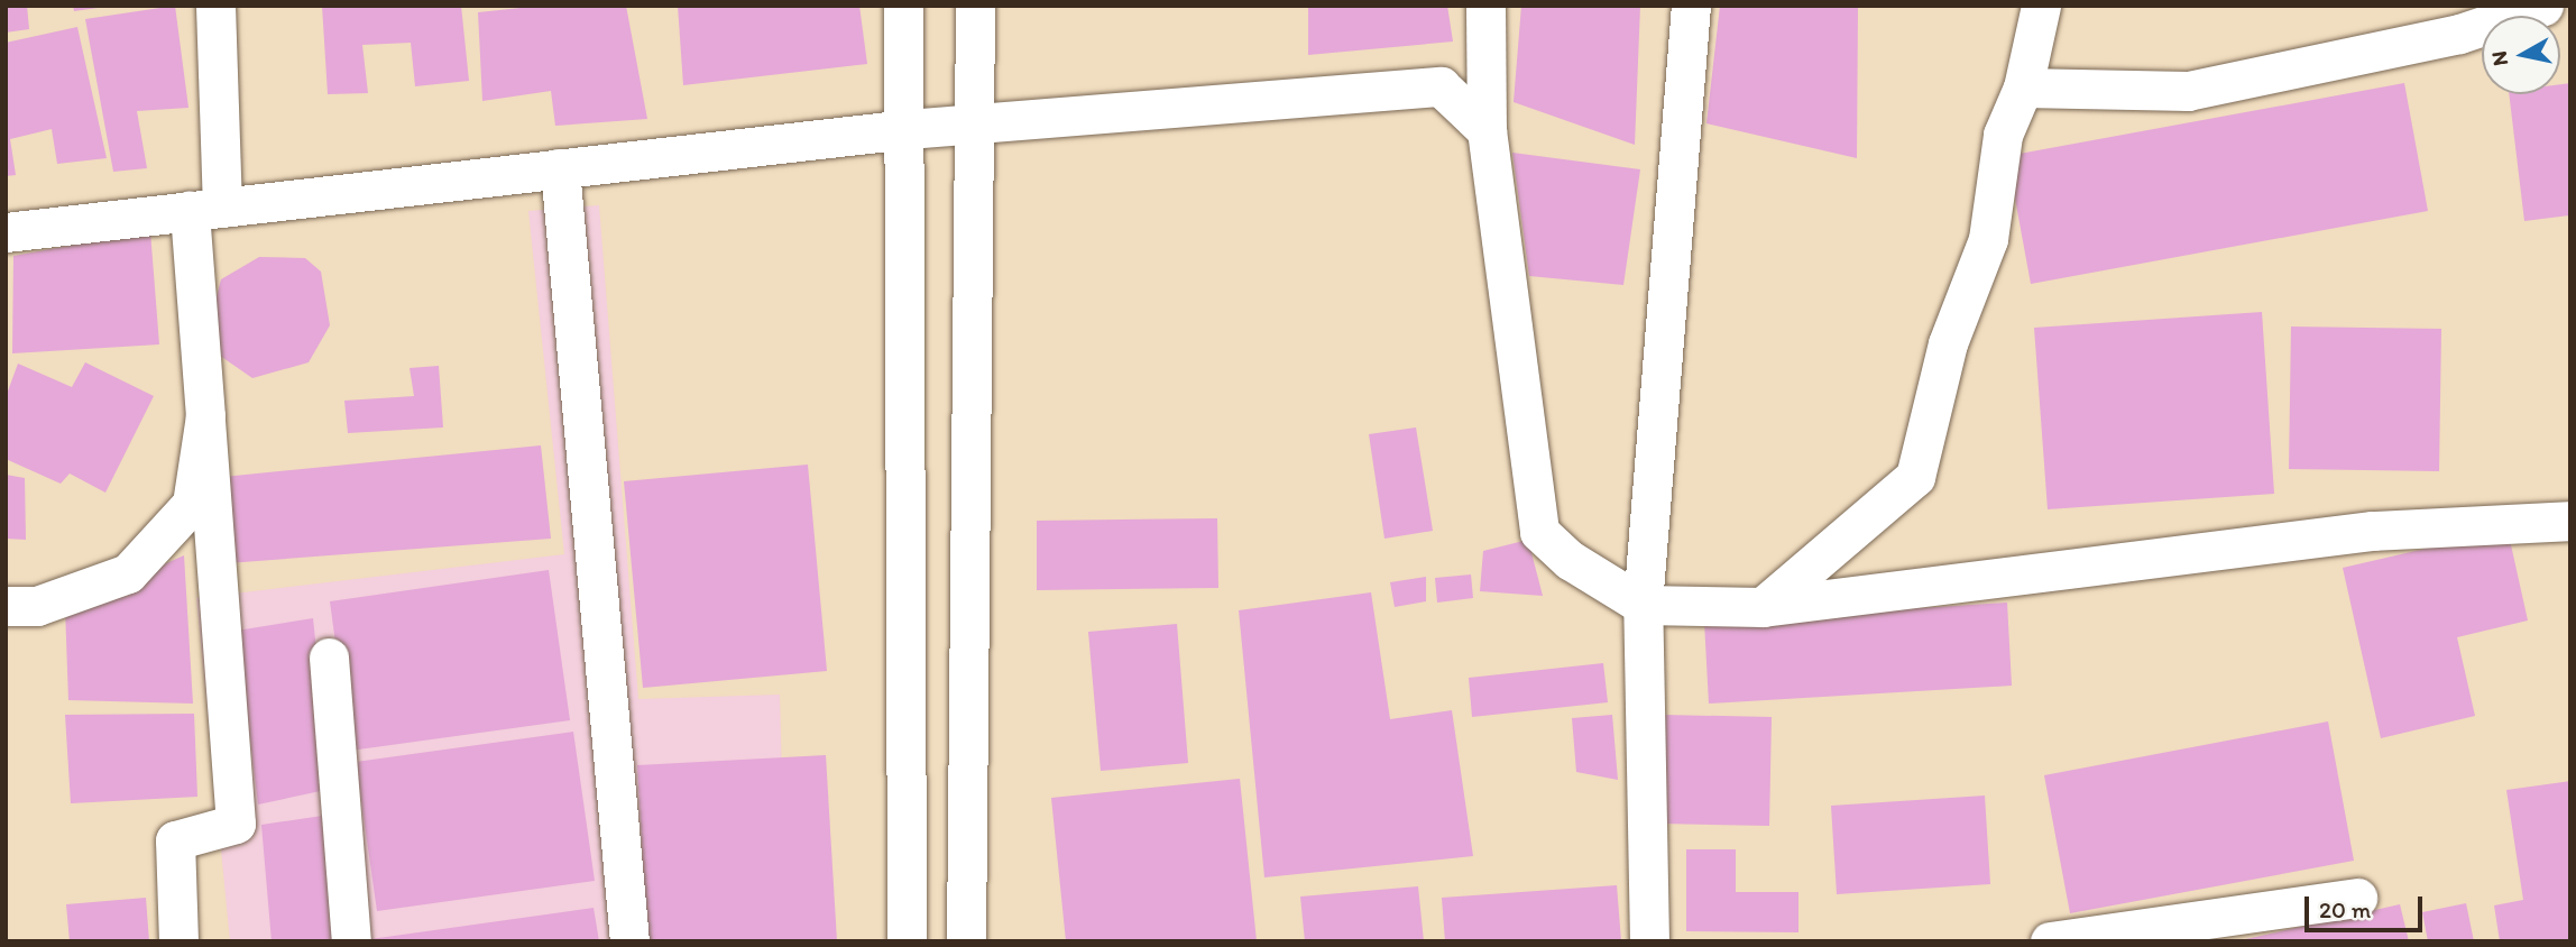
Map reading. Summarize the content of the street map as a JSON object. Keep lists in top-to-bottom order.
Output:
{
  "scale_bar": "20 m",
  "north": "left"
}
